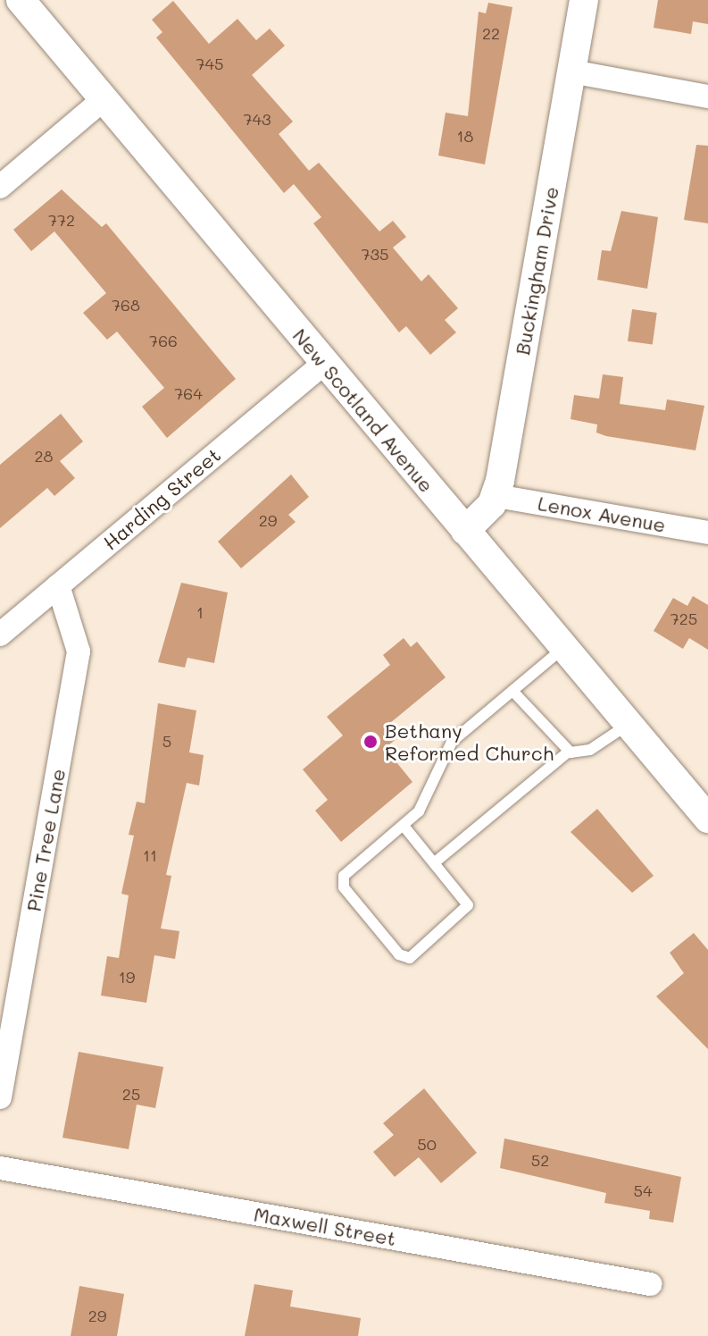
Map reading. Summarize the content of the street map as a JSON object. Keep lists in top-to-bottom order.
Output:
{
  "streets": {
    "street": [
      "Buckingham Drive",
      "New Scotland Avenue",
      "Harding Street",
      "Lenox Avenue",
      "Pine Tree Lane",
      "Maxwell Street"
    ]
  },
  "crossings": [
    ["Buckingham Drive", "Lenox Avenue"],
    ["New Scotland Avenue", "Harding Street"],
    ["Harding Street", "Pine Tree Lane"]
  ],
  "places": ["Bethany Reformed Church"],
  "house_numbers": [
    "22",
    "745",
    "743",
    "18",
    "772",
    "735",
    "768",
    "766",
    "764",
    "28",
    "29",
    "1",
    "725",
    "5",
    "11",
    "19",
    "25",
    "50",
    "52",
    "54",
    "29"
  ]
}
